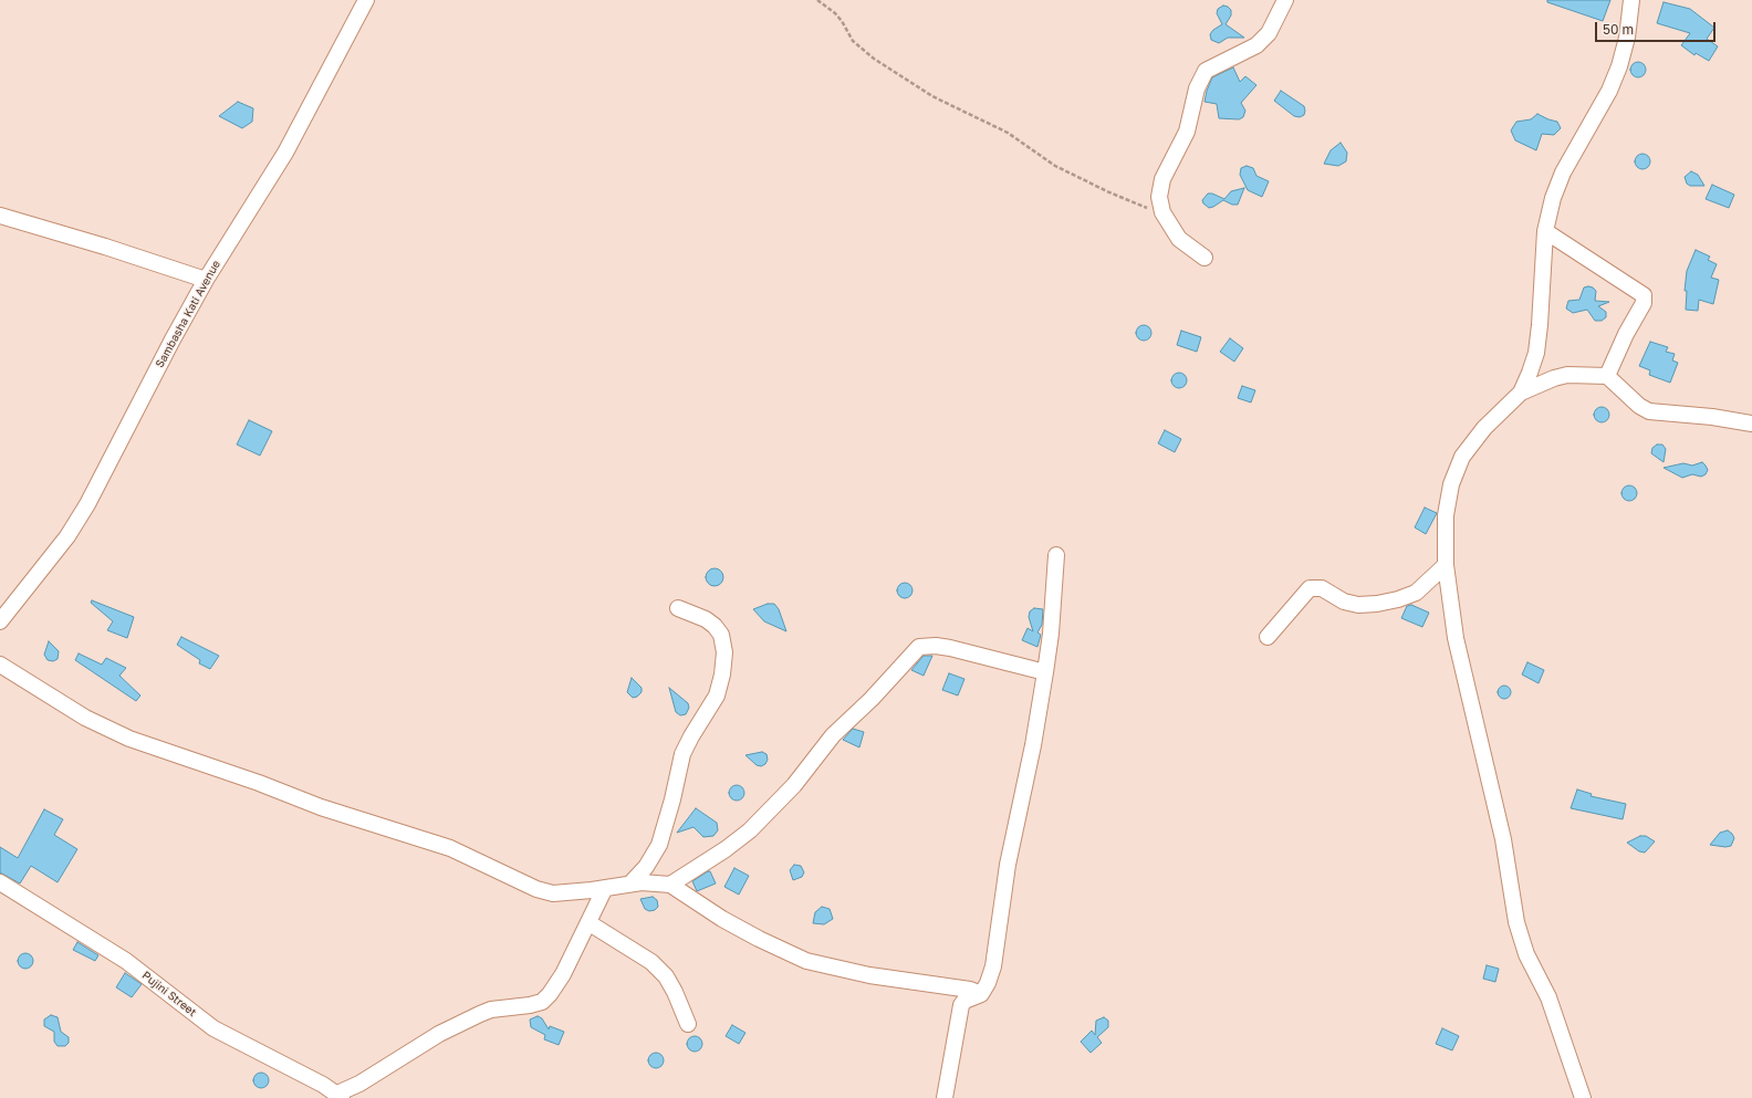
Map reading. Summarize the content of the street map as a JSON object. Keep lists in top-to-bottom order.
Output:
{
  "streets": {
    "street": ["Sambasha Kati Avenue", "Pujini Street"]
  },
  "scale_bar": "50 m"
}
